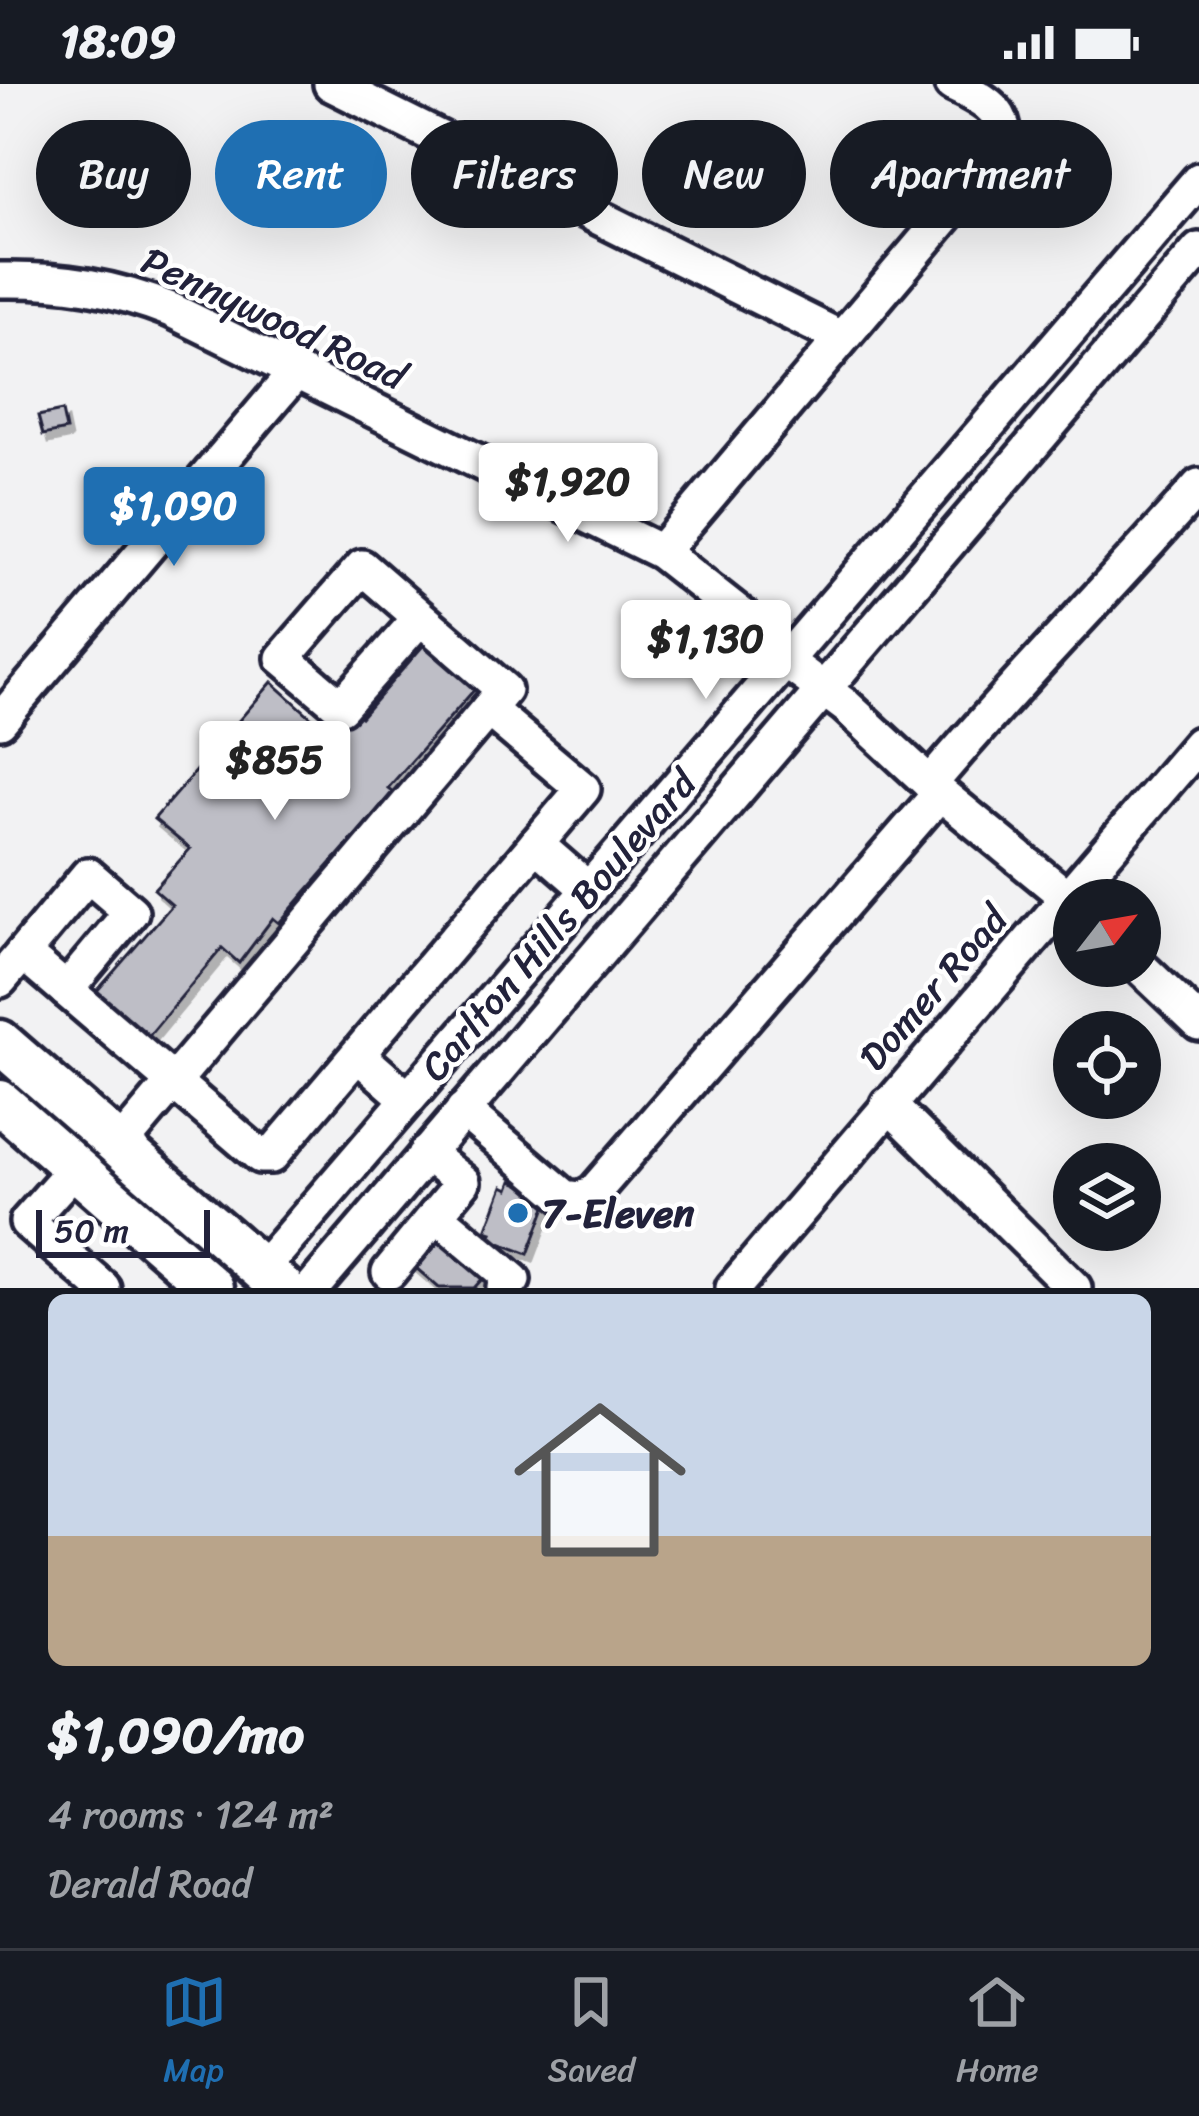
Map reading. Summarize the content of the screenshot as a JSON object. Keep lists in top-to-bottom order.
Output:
{
  "streets": {
    "street": ["Pennywood Road", "Carlton Hills Boulevard", "Domer Road"]
  },
  "crossings": [
    ["Pennywood Road", "Carlton Hills Boulevard"]
  ],
  "places": ["7-Eleven"],
  "scale_bar": "50 m",
  "north": "top right",
  "page": {
    "status": "18:09",
    "chip": [
      "Buy",
      "Rent",
      "Filters",
      "New",
      "Apartment"
    ],
    "price": [
      "$1,920",
      "$1,090",
      "$1,130",
      "$855"
    ],
    "scale": "50 m",
    "list": [
      {
        "name": "$1,090/mo",
        "note": "4 rooms · 124 m² · Derald Road"
      }
    ],
    "tabs": ["Map", "Saved", "Home"]
  }
}
